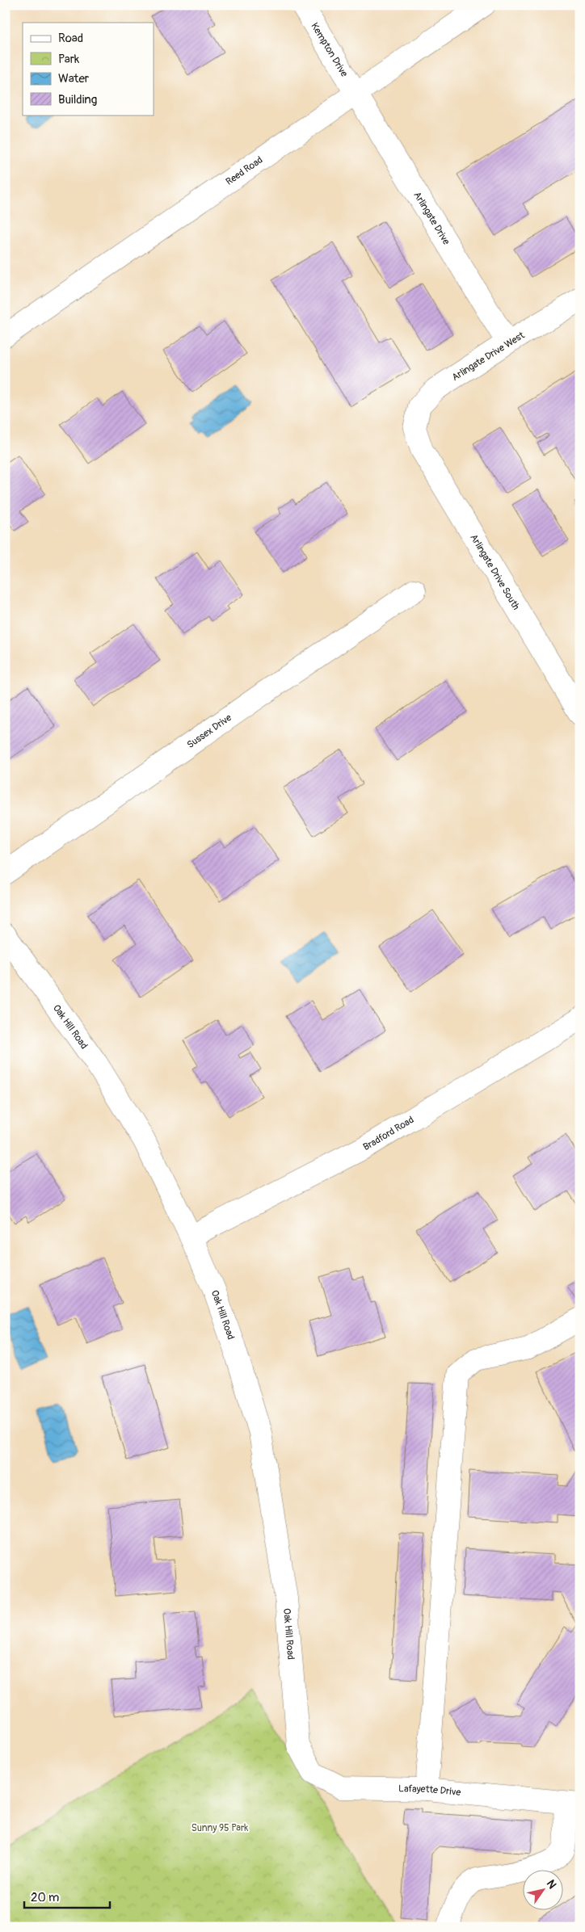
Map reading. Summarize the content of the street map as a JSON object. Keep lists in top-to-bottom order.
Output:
{
  "streets": {
    "street": [
      "Kempton Drive",
      "Reed Road",
      "Arlingate Drive",
      "Arlingate Drive West",
      "Arlingate Drive South",
      "Sussex Drive",
      "Oak Hill Road",
      "Bradford Road",
      "Lafayette Drive"
    ]
  },
  "crossings": [
    ["Kempton Drive", "Reed Road"],
    ["Kempton Drive", "Arlingate Drive"],
    ["Reed Road", "Arlingate Drive"],
    ["Arlingate Drive", "Arlingate Drive West"],
    ["Arlingate Drive West", "Arlingate Drive South"],
    ["Oak Hill Road", "Bradford Road"],
    ["Oak Hill Road", "Lafayette Drive"]
  ],
  "parks": ["Sunny 95 Park"],
  "legend": [
    "Road",
    "Park",
    "Water",
    "Building"
  ],
  "scale_bar": "20 m",
  "north": "top right"
}
